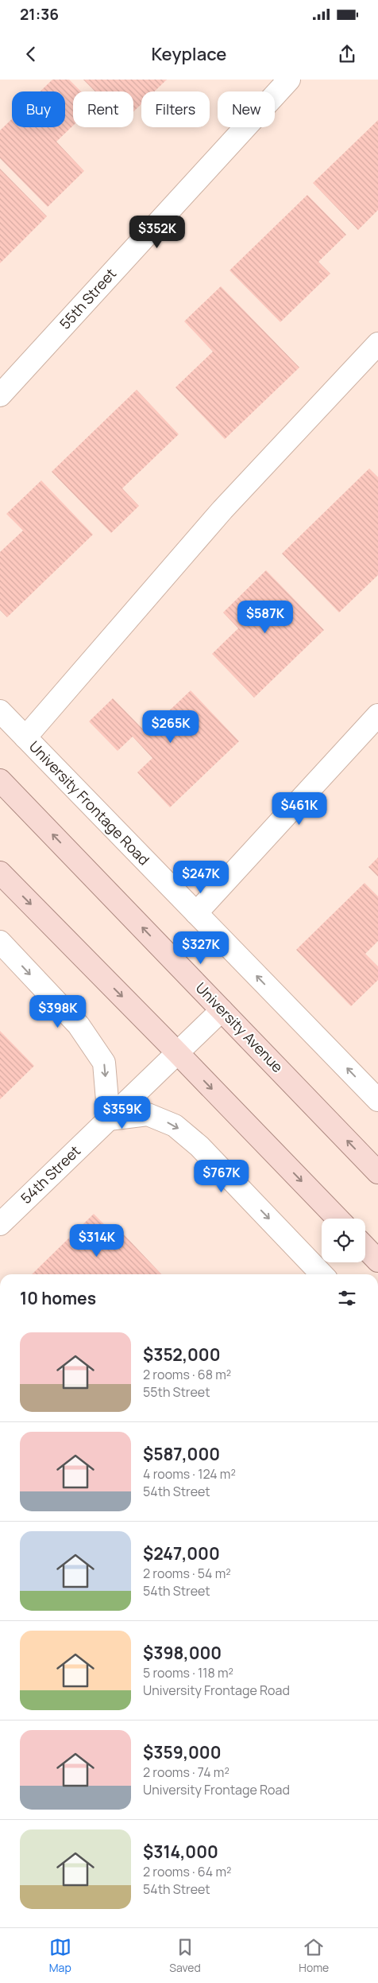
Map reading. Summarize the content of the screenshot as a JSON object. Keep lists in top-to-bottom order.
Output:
{
  "streets": {
    "main road": ["University Avenue"],
    "street": ["55th Street", "University Frontage Road", "54th Street"]
  },
  "crossings": [
    ["University Avenue", "54th Street"]
  ],
  "page": {
    "status": "21:36",
    "header": "Keyplace",
    "chip": [
      "Buy",
      "Rent",
      "Filters",
      "New"
    ],
    "price": [
      "$352K",
      "$587K",
      "$265K",
      "$461K",
      "$247K",
      "$327K",
      "$398K",
      "$359K",
      "$767K",
      "$314K"
    ],
    "heading": "10 homes",
    "list": [
      {
        "name": "$352,000",
        "note": "2 rooms · 68 m² · 55th Street"
      },
      {
        "name": "$587,000",
        "note": "4 rooms · 124 m² · 54th Street"
      },
      {
        "name": "$247,000",
        "note": "2 rooms · 54 m² · 54th Street"
      },
      {
        "name": "$398,000",
        "note": "5 rooms · 118 m² · University Frontage Road"
      },
      {
        "name": "$359,000",
        "note": "2 rooms · 74 m² · University Frontage Road"
      },
      {
        "name": "$314,000",
        "note": "2 rooms · 64 m² · 54th Street"
      }
    ],
    "tabs": ["Map", "Saved", "Home"]
  }
}
